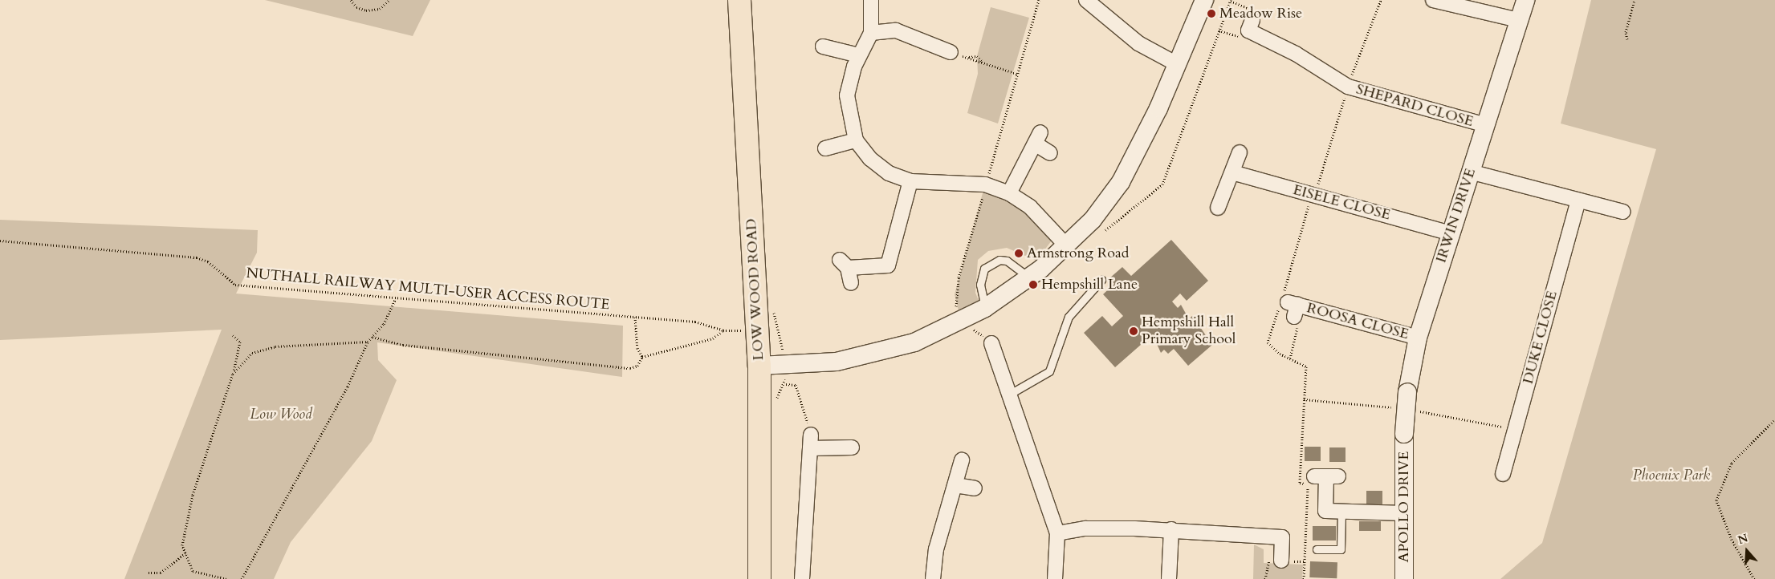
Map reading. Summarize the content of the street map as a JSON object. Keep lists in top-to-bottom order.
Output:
{
  "streets": {
    "main road": ["LOW WOOD ROAD"],
    "street": [
      "SHEPARD CLOSE",
      "EISELE CLOSE",
      "IRWIN DRIVE",
      "ROOSA CLOSE",
      "DUKE CLOSE",
      "APOLLO DRIVE"
    ],
    "path": ["NUTHALL RAILWAY MULTI-USER ACCESS ROUTE"]
  },
  "crossings": [
    ["SHEPARD CLOSE", "IRWIN DRIVE"],
    ["EISELE CLOSE", "IRWIN DRIVE"],
    ["IRWIN DRIVE", "ROOSA CLOSE"],
    ["IRWIN DRIVE", "APOLLO DRIVE"]
  ],
  "parks": ["Low Wood", "Phoenix Park"],
  "places": [
    "Meadow Rise",
    "Armstrong Road",
    "Hempshill Lane",
    "Hempshill Hall Primary School"
  ],
  "north": "top"
}
